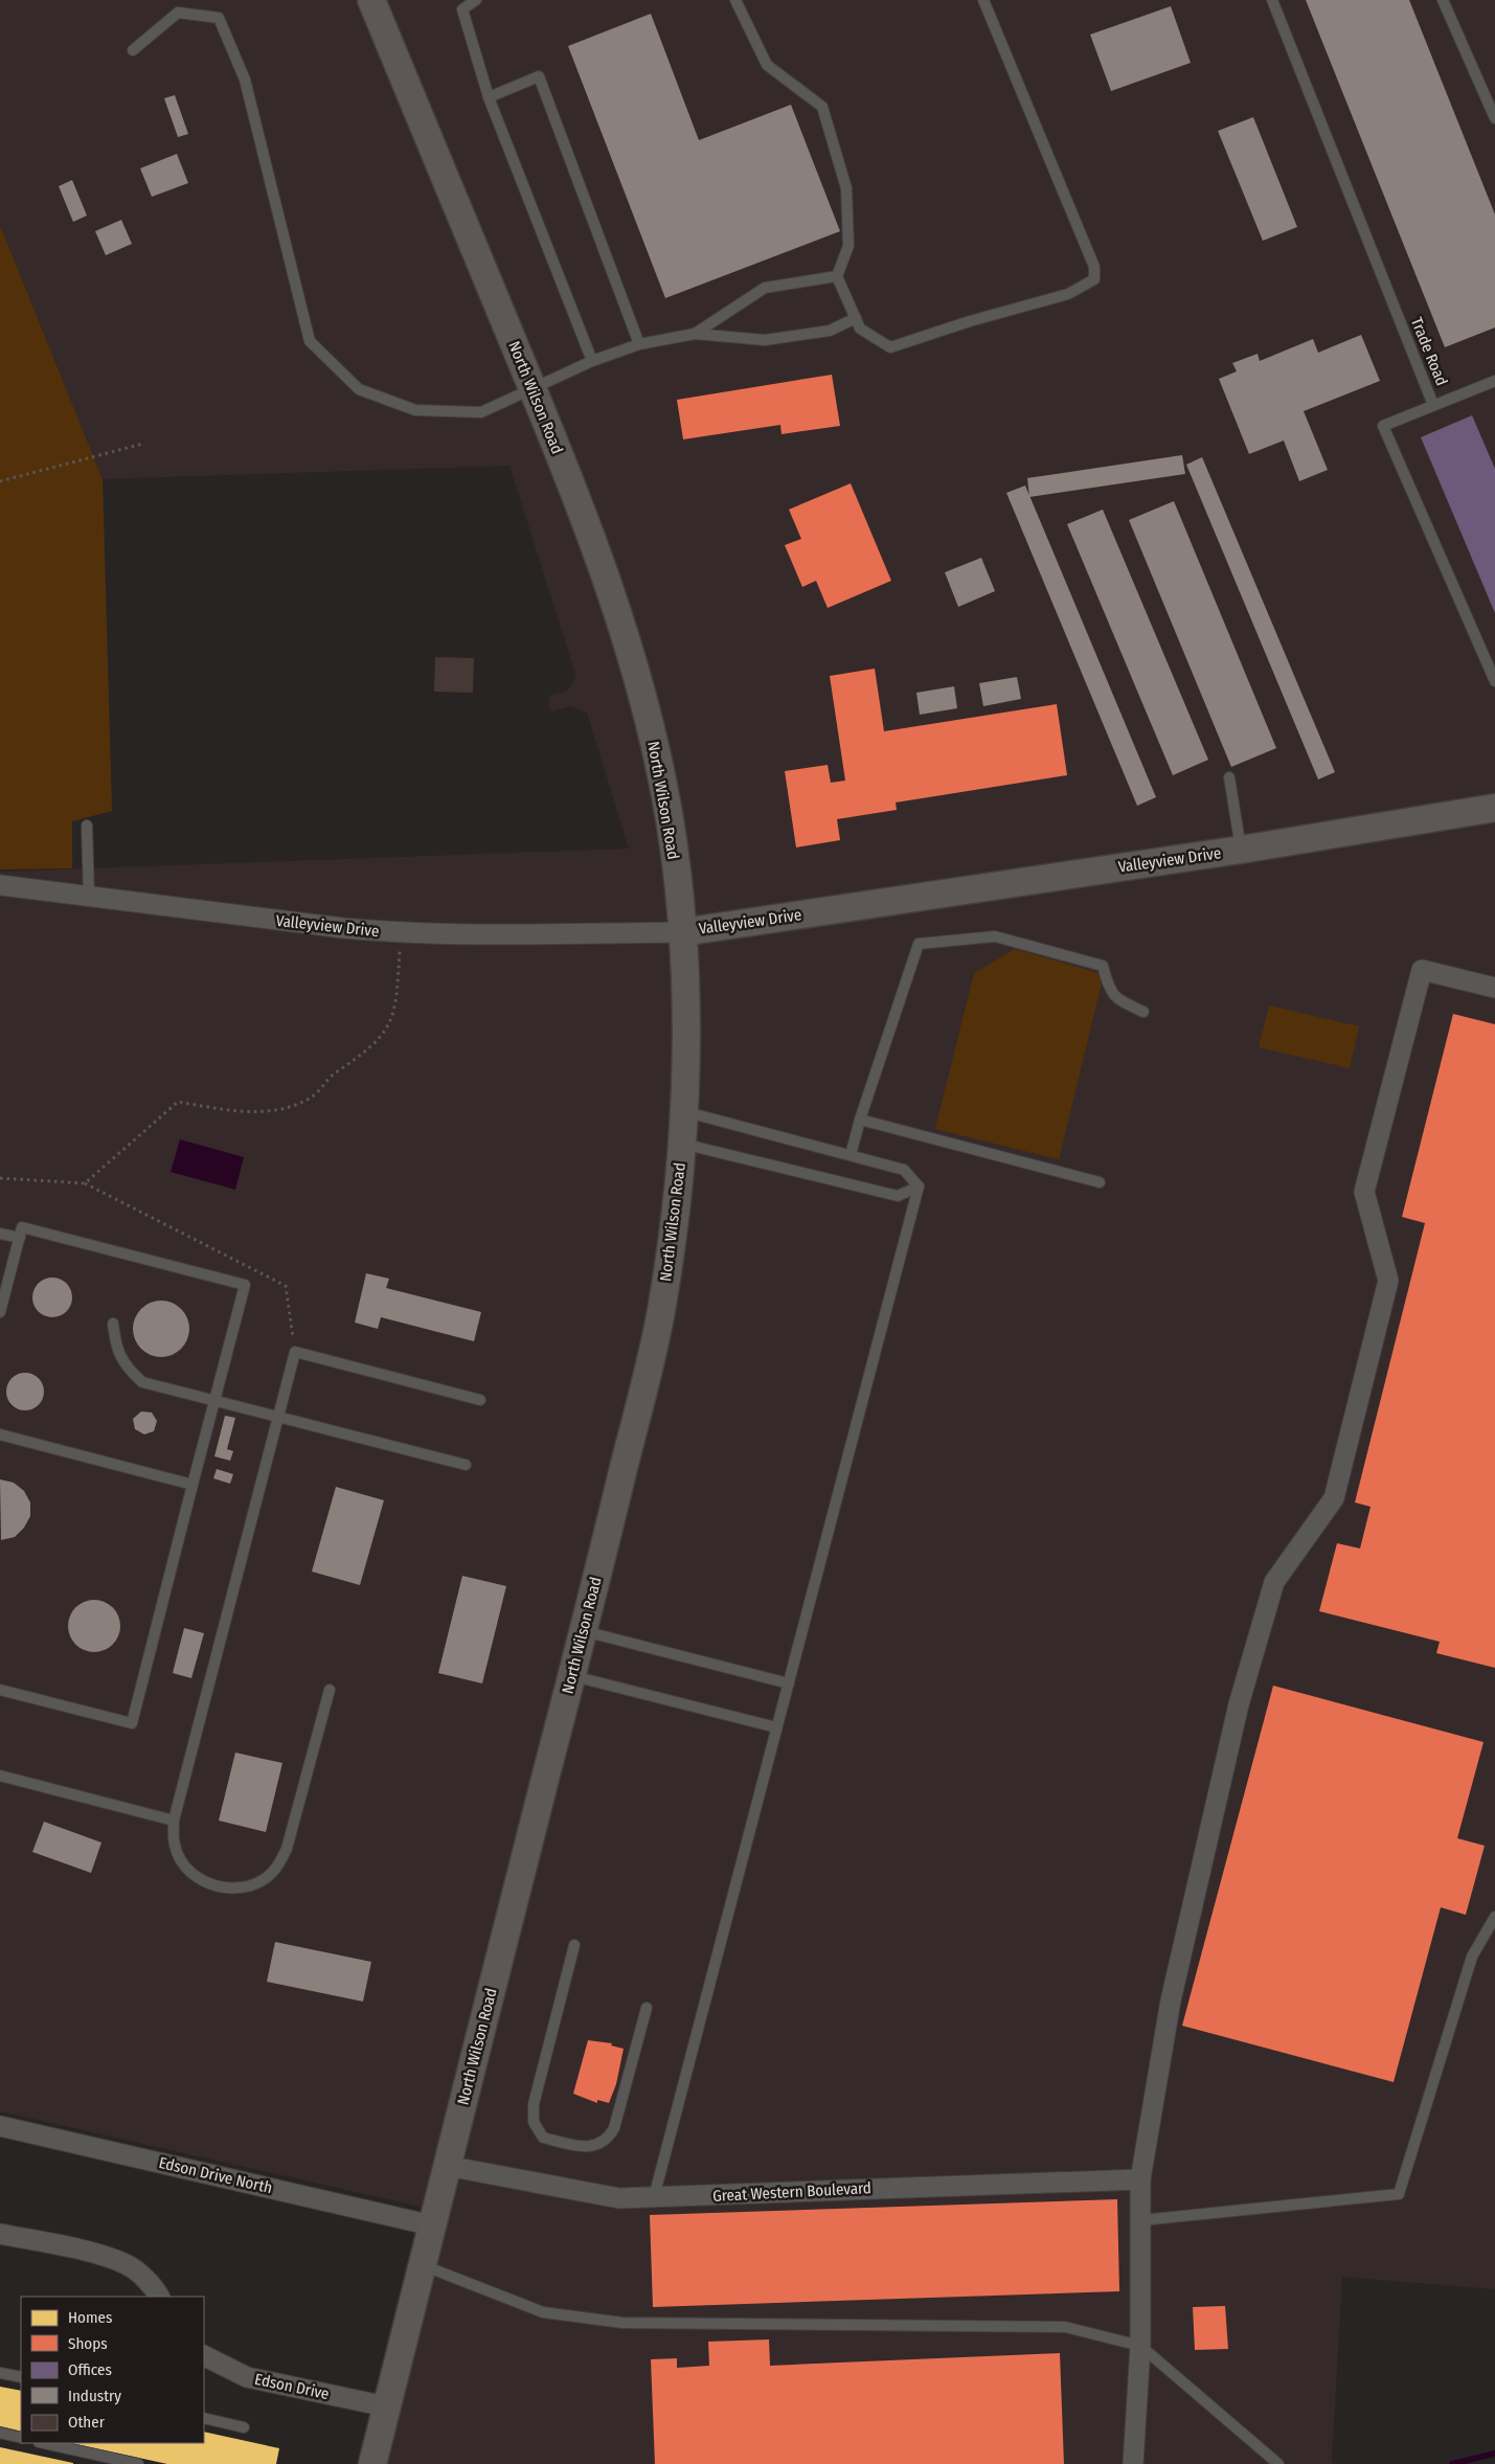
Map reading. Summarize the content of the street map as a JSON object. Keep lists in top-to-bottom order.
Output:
{
  "streets": {
    "main road": ["North Wilson Road", "Valleyview Drive"],
    "street": ["Edson Drive North", "Great Western Boulevard", "Edson Drive"],
    "lane": ["Trade Road"]
  },
  "crossings": [
    ["North Wilson Road", "Valleyview Drive"],
    ["North Wilson Road", "Edson Drive North"],
    ["North Wilson Road", "Great Western Boulevard"],
    ["North Wilson Road", "Edson Drive"]
  ],
  "legend": [
    "Homes",
    "Shops",
    "Offices",
    "Industry",
    "Other"
  ]
}
